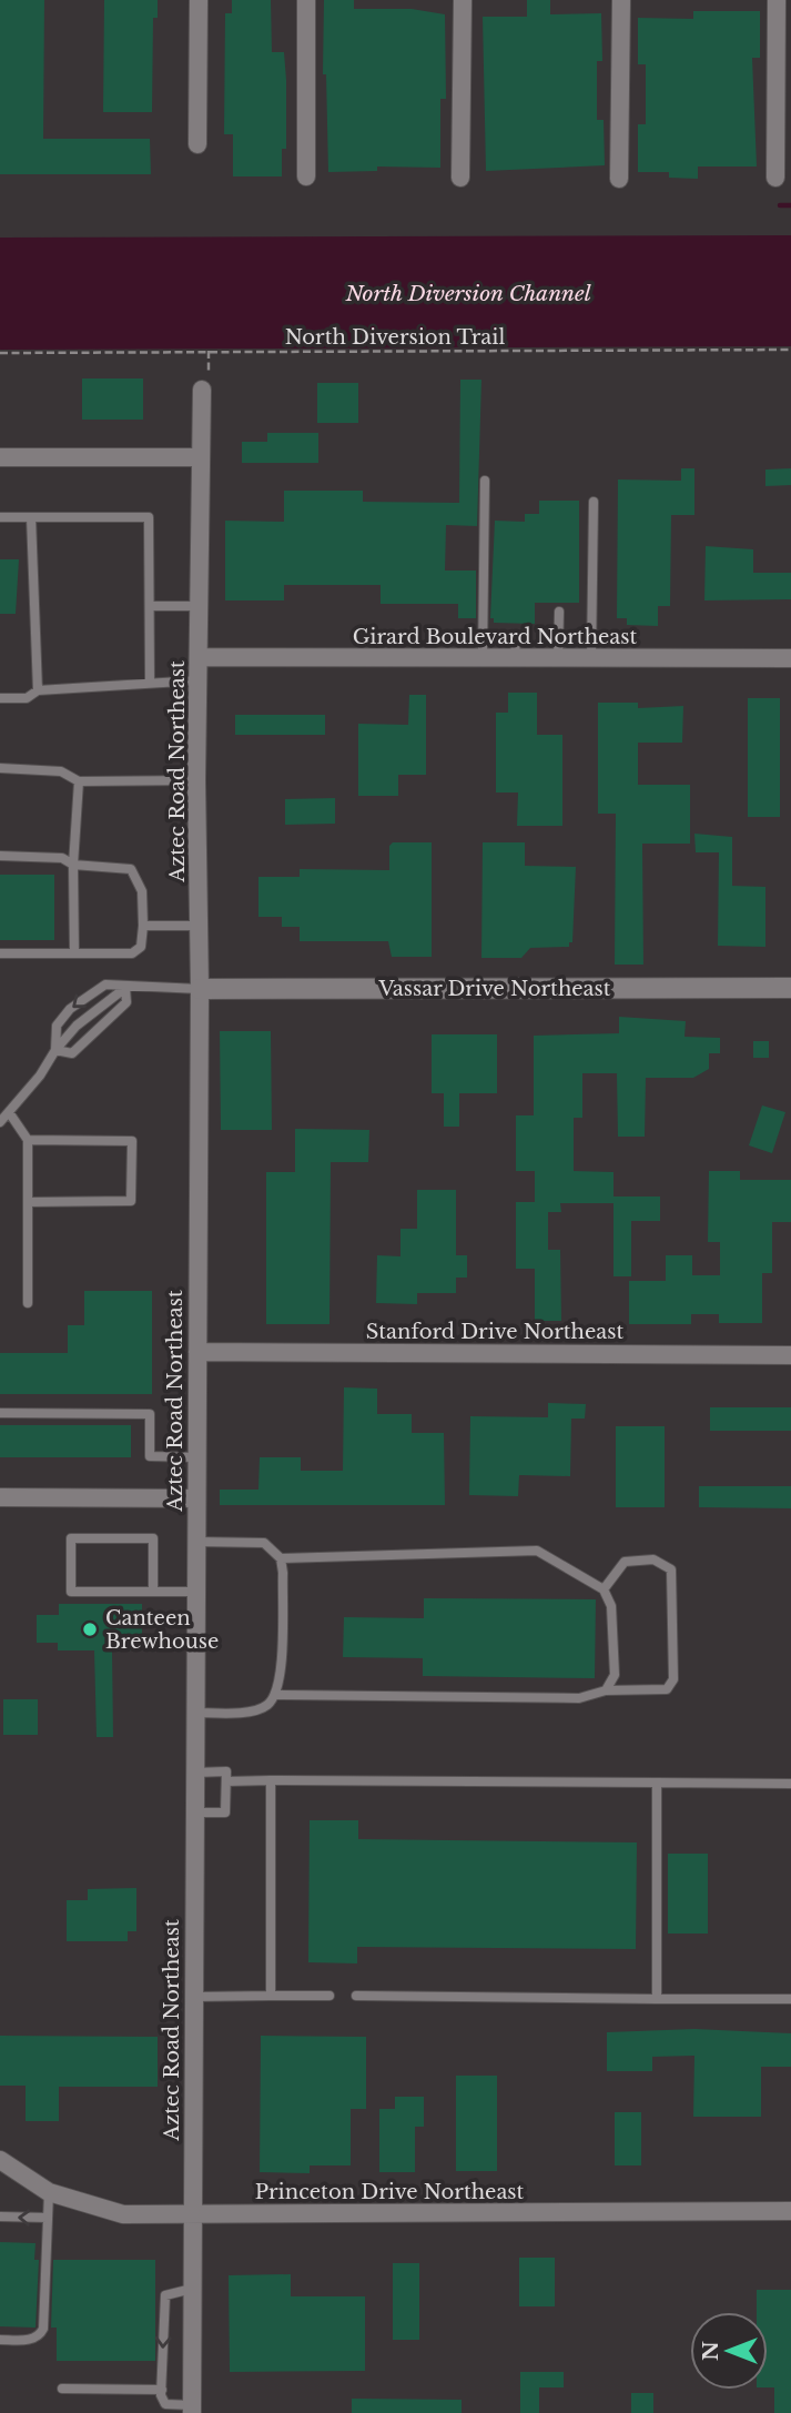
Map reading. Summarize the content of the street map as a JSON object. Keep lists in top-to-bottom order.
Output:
{
  "streets": {
    "street": [
      "Girard Boulevard Northeast",
      "Aztec Road Northeast",
      "Vassar Drive Northeast",
      "Stanford Drive Northeast",
      "Princeton Drive Northeast"
    ],
    "path": ["North Diversion Trail"]
  },
  "crossings": [
    ["Girard Boulevard Northeast", "Aztec Road Northeast"],
    ["Aztec Road Northeast", "Vassar Drive Northeast"],
    ["Aztec Road Northeast", "Stanford Drive Northeast"],
    ["Aztec Road Northeast", "Princeton Drive Northeast"]
  ],
  "water": ["North Diversion Channel"],
  "places": ["Canteen Brewhouse"],
  "north": "left"
}
